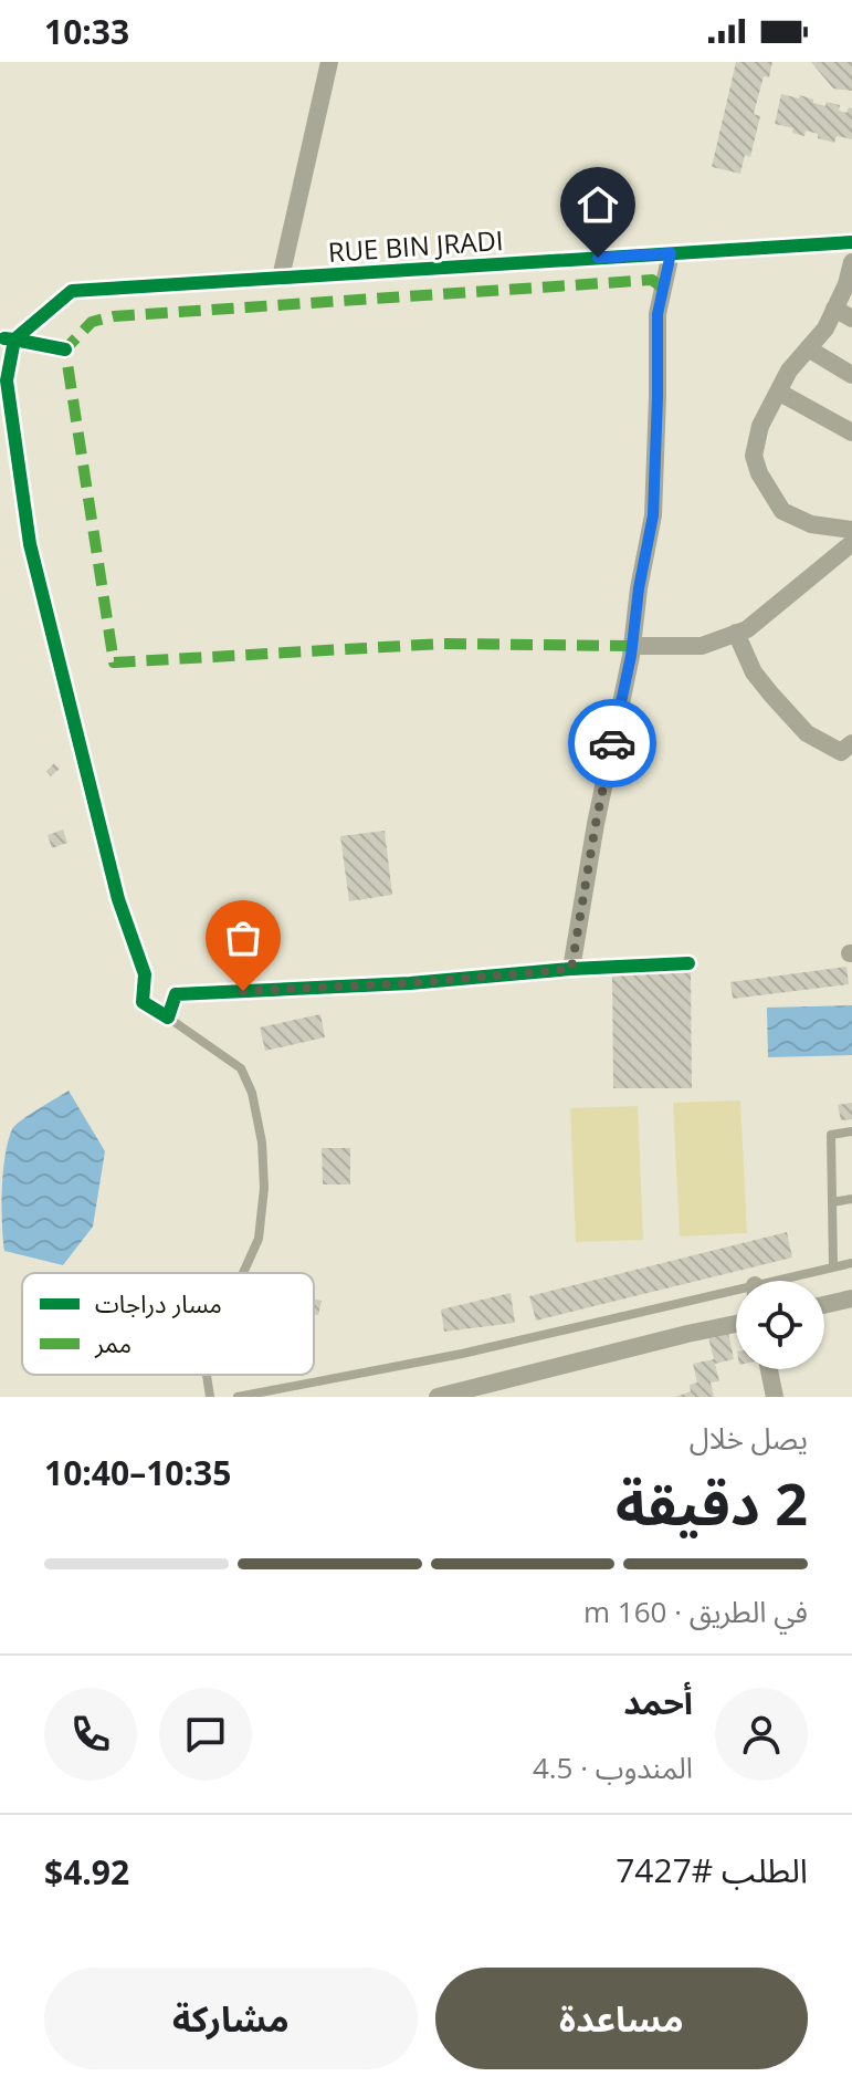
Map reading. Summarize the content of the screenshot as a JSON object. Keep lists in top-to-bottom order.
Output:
{
  "streets": {
    "street": ["RUE BIN JRADI"]
  },
  "legend": ["مسار دراجات", "ممر"],
  "page": {
    "status": "10:33",
    "heading": ["2 دقيقة", "يصل خلال", "10:35–10:40"],
    "panel": [
      "أحمد",
      "المندوب · 4.5",
      "الطلب #7427",
      "$4.92"
    ],
    "bar": "في الطريق · 160 m",
    "buttons": ["مساعدة", "مشاركة"]
  }
}
